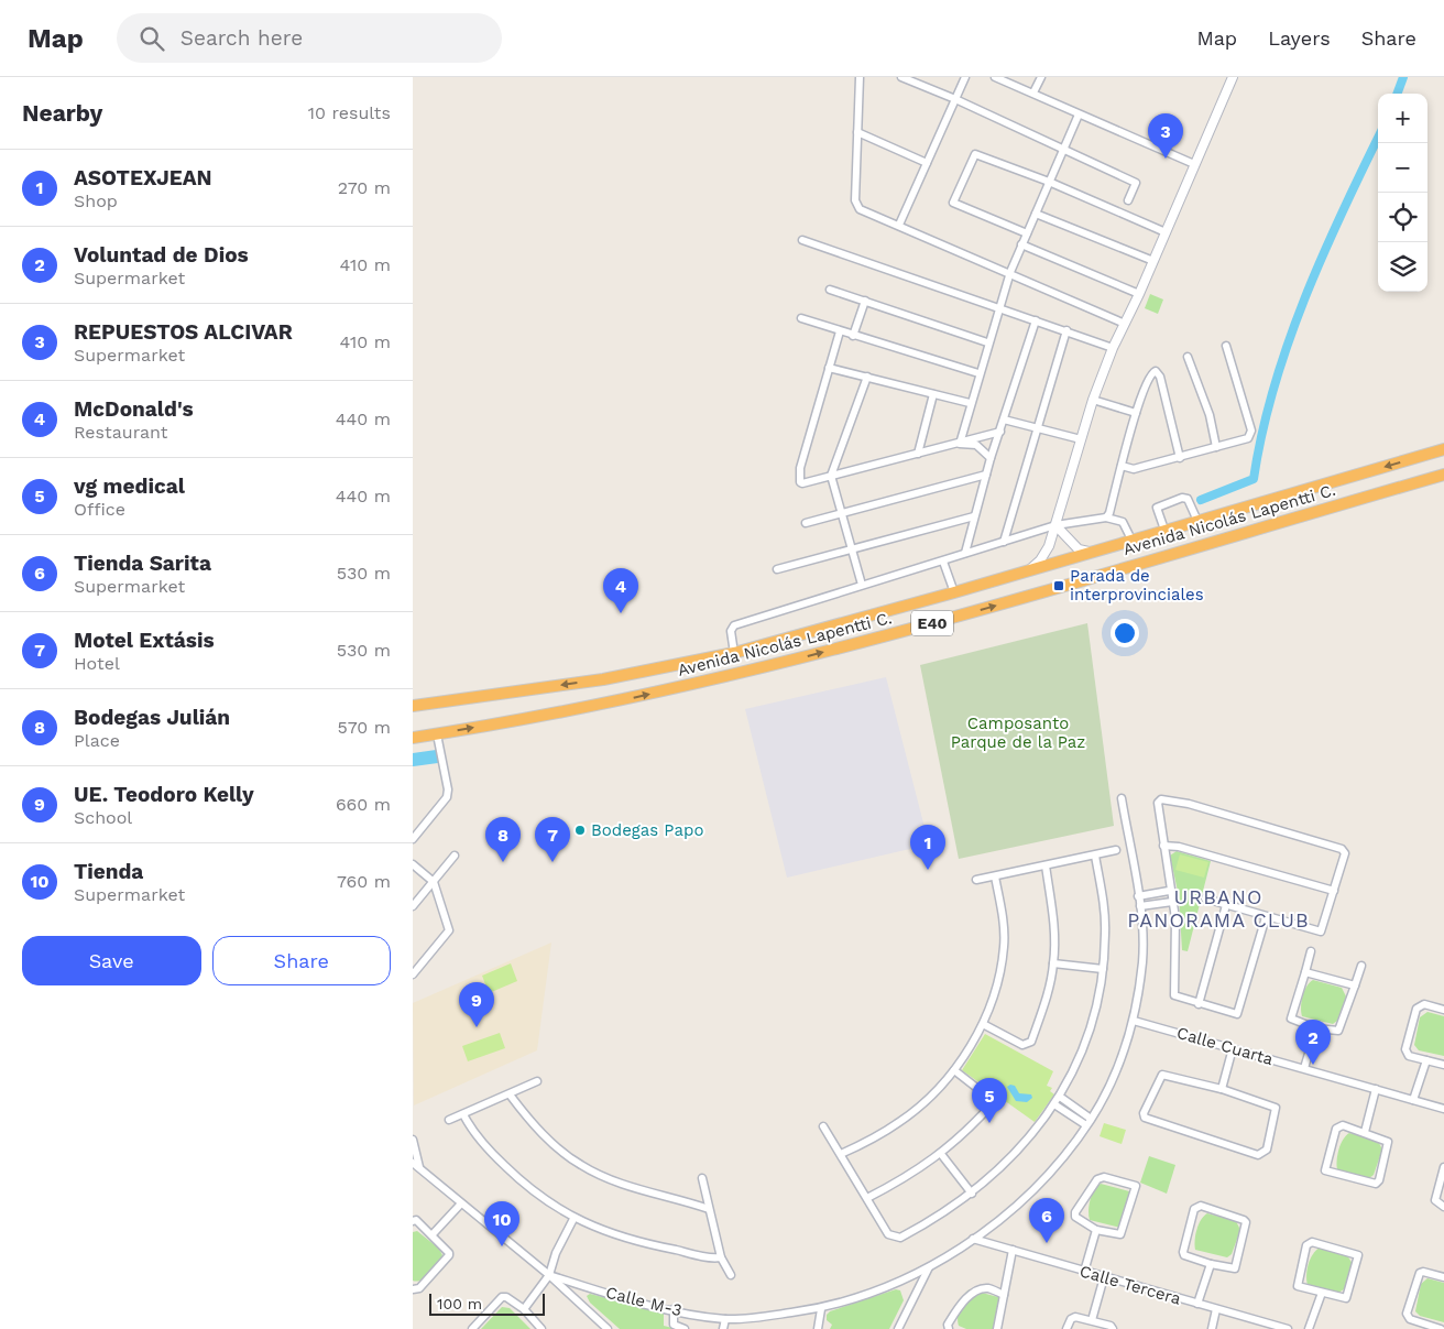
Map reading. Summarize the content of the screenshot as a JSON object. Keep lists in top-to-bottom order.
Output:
{
  "streets": {
    "highway": ["Avenida Nicolás Lapentti C.", "E40"],
    "street": ["Calle Cuarta", "Calle Tercera", "Calle M-3"]
  },
  "crossings": [
    ["Calle Cuarta", "Calle M-3"],
    ["Calle Tercera", "Calle M-3"]
  ],
  "districts": ["URBANO PANORAMA CLUB"],
  "parks": ["Camposanto Parque de la Paz"],
  "places": {
    "transit": ["Parada de interprovinciales"],
    "other": ["Bodegas Papo"]
  },
  "scale_bar": "100 m",
  "page": {
    "header": "Map",
    "search": "Search here",
    "nav": ["Map", "Layers", "Share"],
    "heading": ["Nearby", "10 results"],
    "map_buttons": ["+", "−"],
    "pins": [
      "3",
      "4",
      "7",
      "8",
      "1",
      "9",
      "2",
      "5",
      "6",
      "10"
    ],
    "list": [
      {
        "mark": "1",
        "name": "ASOTEXJEAN",
        "note": "Shop",
        "value": "270 m"
      },
      {
        "mark": "2",
        "name": "Voluntad de Dios",
        "note": "Supermarket",
        "value": "410 m"
      },
      {
        "mark": "3",
        "name": "REPUESTOS ALCIVAR",
        "note": "Supermarket",
        "value": "410 m"
      },
      {
        "mark": "4",
        "name": "McDonald's",
        "note": "Restaurant",
        "value": "440 m"
      },
      {
        "mark": "5",
        "name": "vg medical",
        "note": "Office",
        "value": "440 m"
      },
      {
        "mark": "6",
        "name": "Tienda Sarita",
        "note": "Supermarket",
        "value": "530 m"
      },
      {
        "mark": "7",
        "name": "Motel Extásis",
        "note": "Hotel",
        "value": "530 m"
      },
      {
        "mark": "8",
        "name": "Bodegas Julián",
        "note": "Place",
        "value": "570 m"
      },
      {
        "mark": "9",
        "name": "UE. Teodoro Kelly",
        "note": "School",
        "value": "660 m"
      },
      {
        "mark": "10",
        "name": "Tienda",
        "note": "Supermarket",
        "value": "760 m"
      }
    ],
    "buttons": ["Save", "Share"],
    "scale": "100 m"
  }
}
